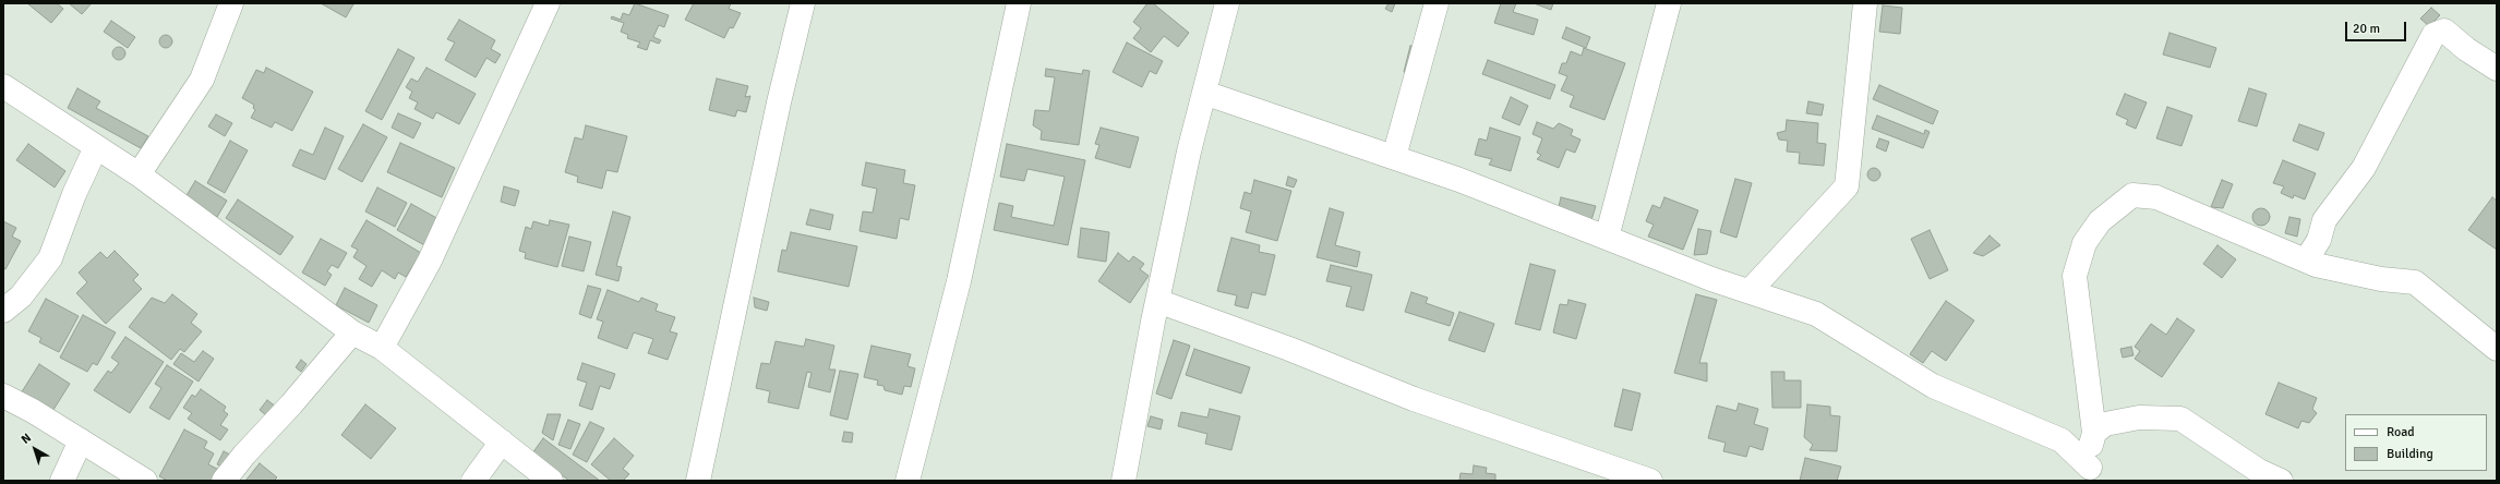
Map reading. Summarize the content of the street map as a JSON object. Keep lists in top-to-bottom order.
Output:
{
  "legend": ["Road", "Building"],
  "scale_bar": "20 m",
  "north": "top left"
}
